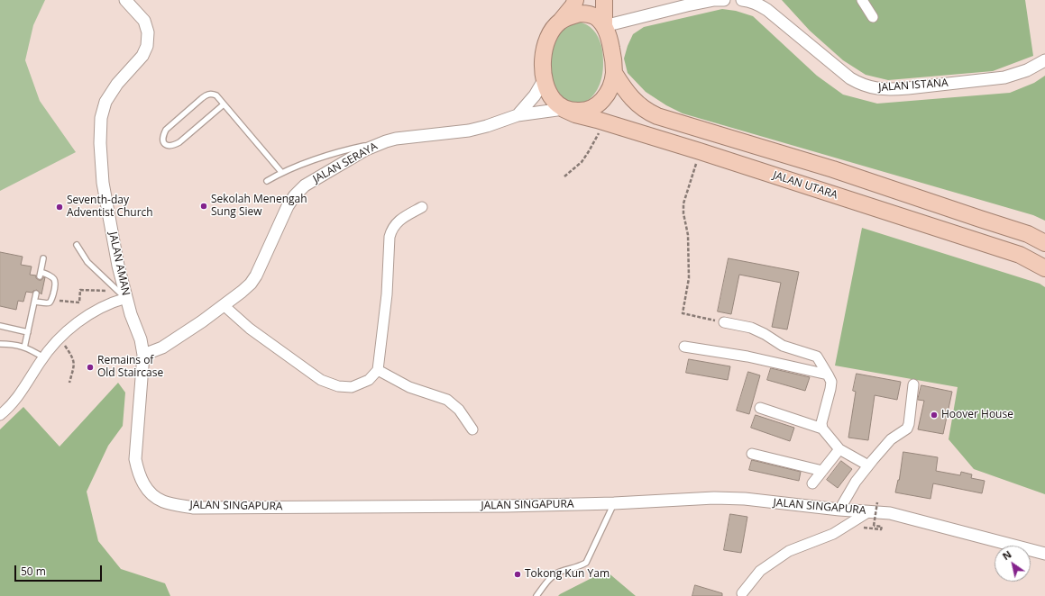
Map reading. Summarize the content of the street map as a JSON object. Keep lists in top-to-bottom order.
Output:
{
  "streets": {
    "highway": ["JALAN UTARA"],
    "street": [
      "JALAN ISTANA",
      "JALAN SERAYA",
      "JALAN AMAN",
      "JALAN SINGAPURA"
    ]
  },
  "crossings": [
    ["JALAN SERAYA", "JALAN UTARA"],
    ["JALAN SERAYA", "JALAN AMAN"],
    ["JALAN SERAYA", "JALAN SINGAPURA"],
    ["JALAN AMAN", "JALAN SINGAPURA"]
  ],
  "places": [
    "Sekolah Menengah Sung Siew",
    "Seventh-day Adventist Church",
    "Remains of Old Staircase",
    "Hoover House",
    "Tokong Kun Yam"
  ],
  "scale_bar": "50 m",
  "north": "top left"
}
